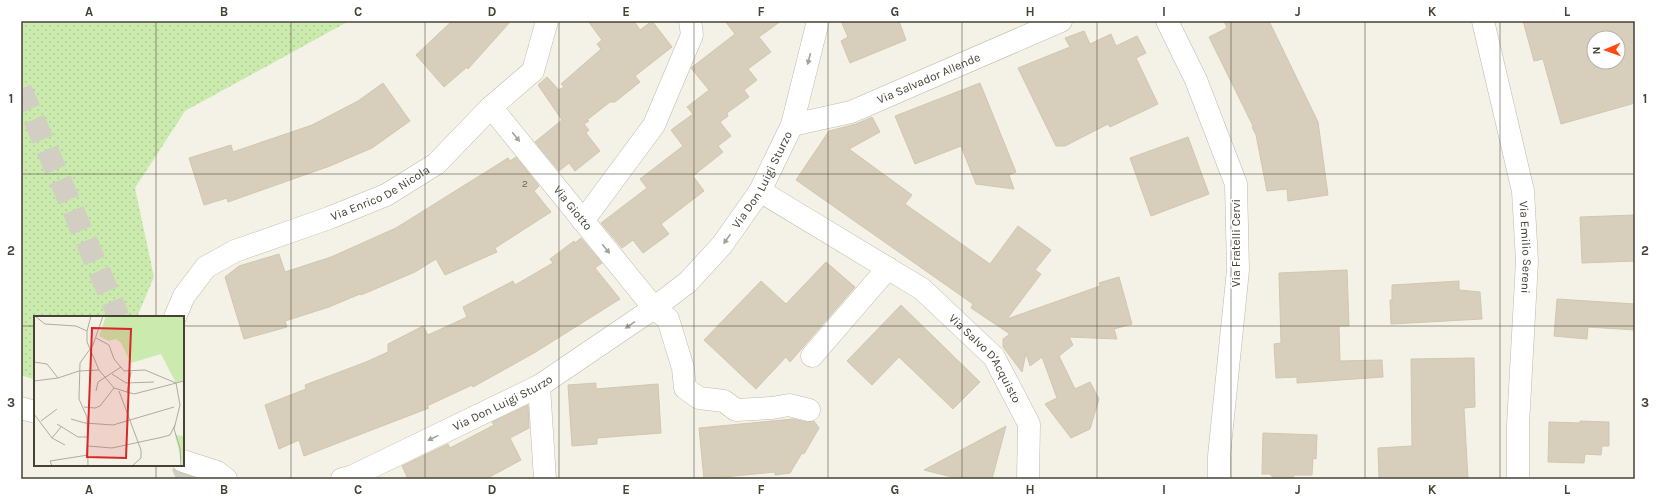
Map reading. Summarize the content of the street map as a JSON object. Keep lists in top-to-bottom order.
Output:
{
  "streets": {
    "street": [
      "Via Salvador Allende",
      "Via Don Luigi Sturzo",
      "Via Enrico De Nicola",
      "Via Giotto",
      "Via Fratelli Cervi",
      "Via Emilio Sereni",
      "Via Salvo D'Acquisto"
    ]
  },
  "crossings": [
    ["Via Salvador Allende", "Via Don Luigi Sturzo"],
    ["Via Don Luigi Sturzo", "Via Giotto"],
    ["Via Don Luigi Sturzo", "Via Salvo D'Acquisto"],
    ["Via Enrico De Nicola", "Via Giotto"]
  ],
  "one_way": ["Via Giotto"],
  "house_numbers": ["2"],
  "north": "left",
  "grid": {
    "columns": [
      "A",
      "B",
      "C",
      "D",
      "E",
      "F",
      "G",
      "H",
      "I",
      "J",
      "K",
      "L"
    ],
    "rows": ["1", "2", "3"]
  }
}
